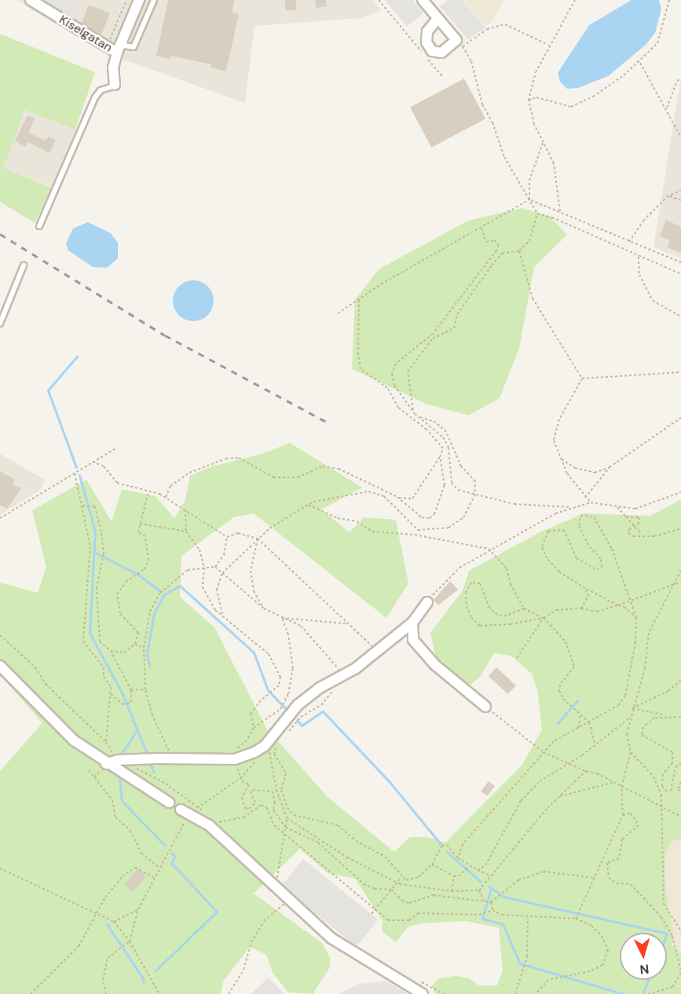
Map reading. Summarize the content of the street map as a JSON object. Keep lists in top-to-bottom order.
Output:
{
  "streets": {
    "street": ["Kiselgatan"]
  },
  "north": "bottom"
}
